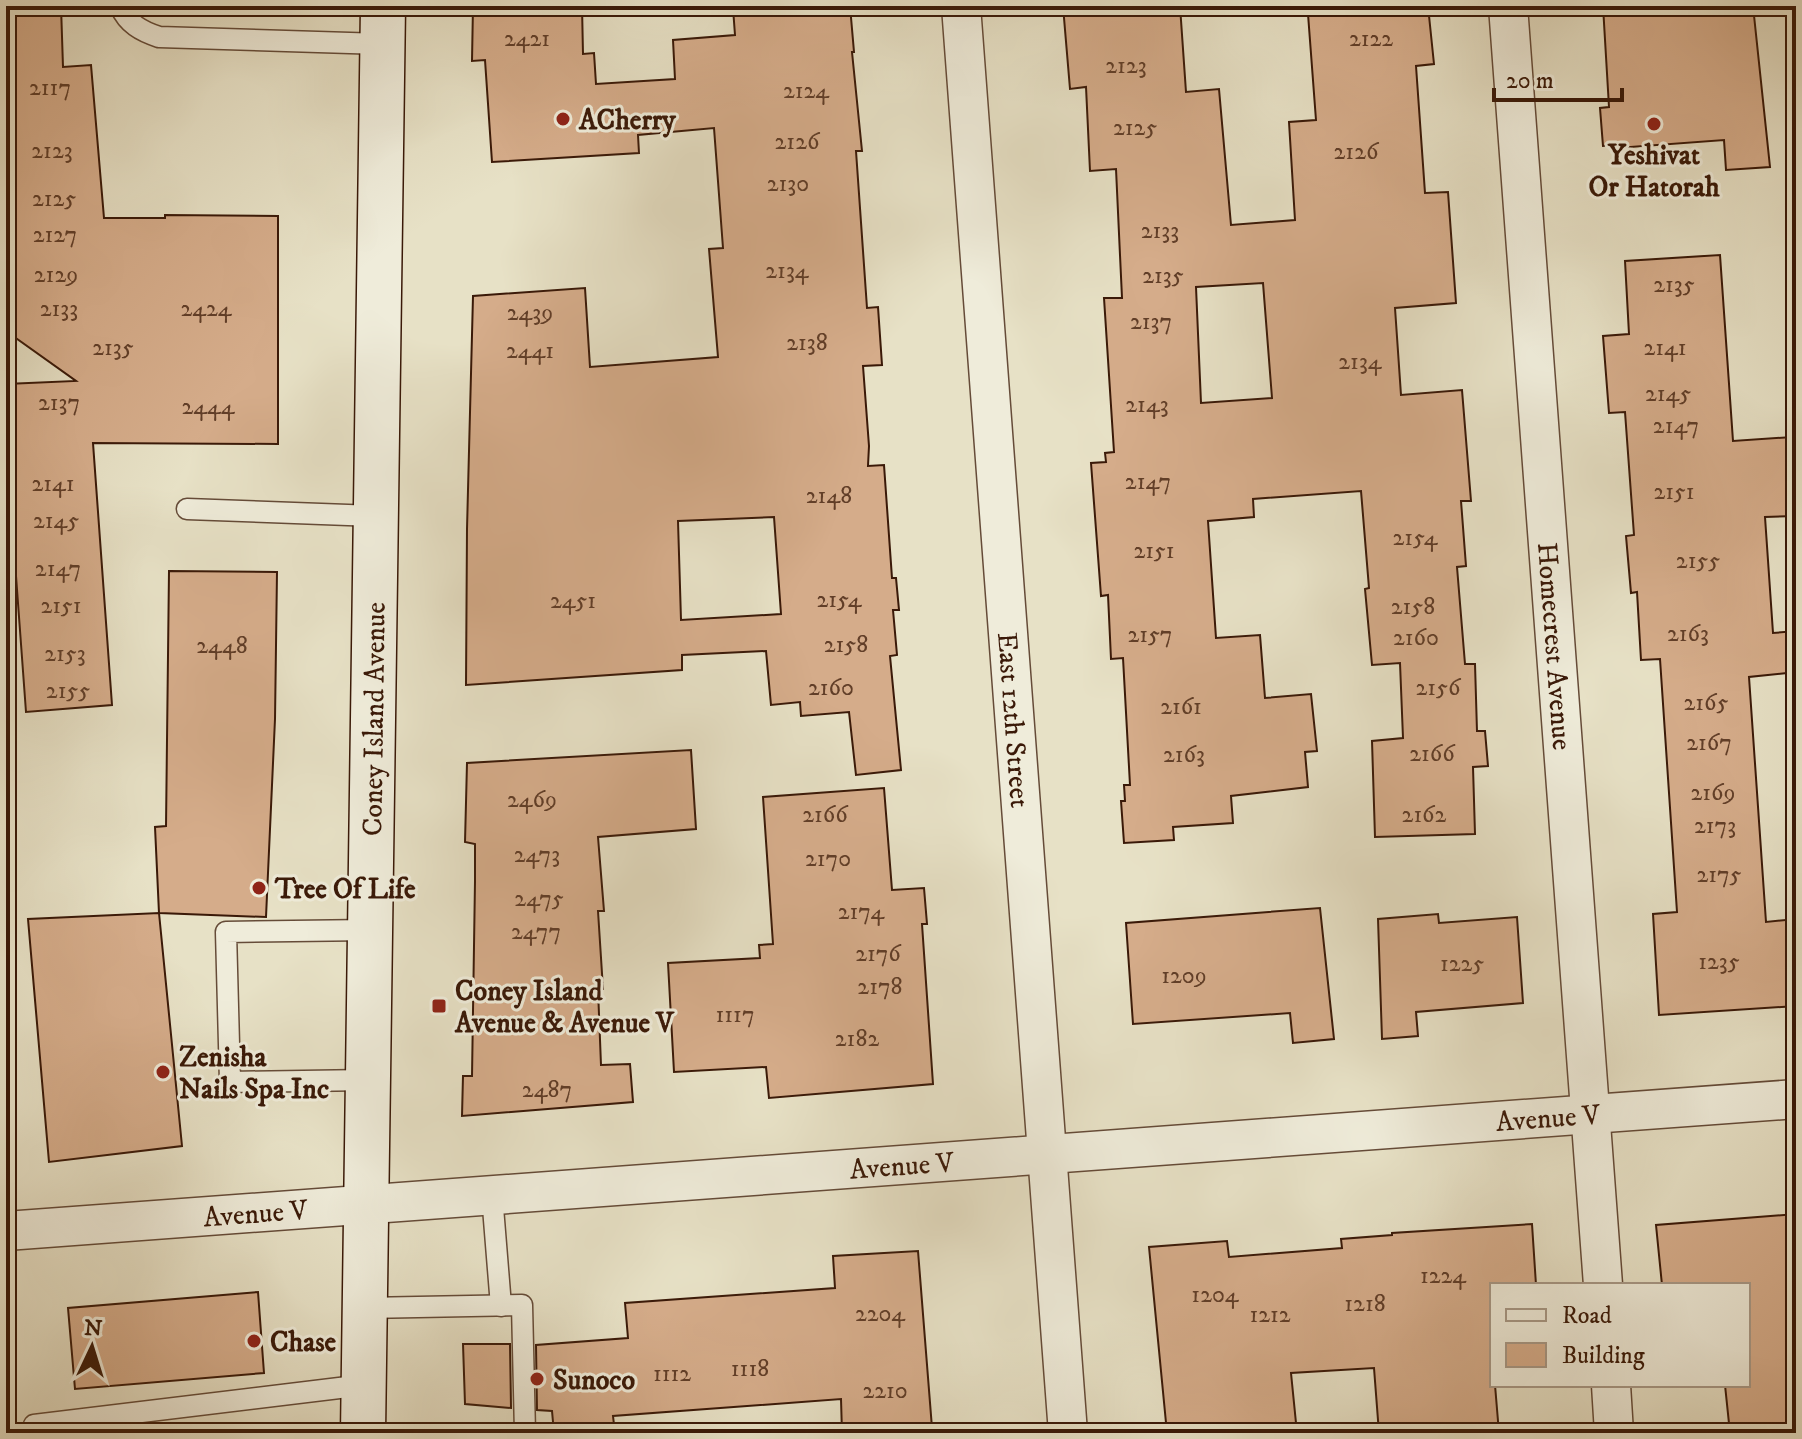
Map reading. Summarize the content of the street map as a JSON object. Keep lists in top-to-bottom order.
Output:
{
  "streets": {
    "main road": ["Coney Island Avenue"],
    "street": ["Homecrest Avenue", "East 12th Street", "Avenue V"]
  },
  "crossings": [
    ["Homecrest Avenue", "Avenue V"],
    ["Coney Island Avenue", "Avenue V"],
    ["East 12th Street", "Avenue V"]
  ],
  "places": {
    "other": [
      "ACherry",
      "Yeshivat Or Hatorah",
      "Tree Of Life",
      "Zenisha Nails Spa Inc",
      "Chase",
      "Sunoco"
    ],
    "transit": ["Coney Island Avenue & Avenue V"]
  },
  "house_numbers": [
    "2421",
    "2122",
    "2123",
    "2117",
    "2124",
    "2125",
    "2126",
    "2123",
    "2126",
    "2130",
    "2125",
    "2133",
    "2127",
    "2134",
    "2129",
    "2135",
    "2135",
    "2133",
    "2424",
    "2439",
    "2137",
    "2138",
    "2135",
    "2141",
    "2441",
    "2134",
    "2145",
    "2137",
    "2143",
    "2444",
    "2147",
    "2147",
    "2141",
    "2151",
    "2148",
    "2145",
    "2154",
    "2151",
    "2155",
    "2147",
    "2154",
    "2451",
    "2151",
    "2158",
    "2163",
    "2157",
    "2160",
    "2158",
    "2448",
    "2153",
    "2160",
    "2156",
    "2155",
    "2165",
    "2161",
    "2167",
    "2166",
    "2163",
    "2169",
    "2469",
    "2166",
    "2162",
    "2173",
    "2473",
    "2170",
    "2175",
    "2475",
    "2174",
    "2477",
    "2176",
    "1235",
    "1225",
    "1209",
    "2178",
    "1117",
    "2182",
    "2487",
    "1224",
    "1204",
    "1218",
    "2204",
    "1212",
    "1118",
    "1112",
    "2210"
  ],
  "legend": ["Road", "Building"],
  "scale_bar": "20 m",
  "north": "top"
}
